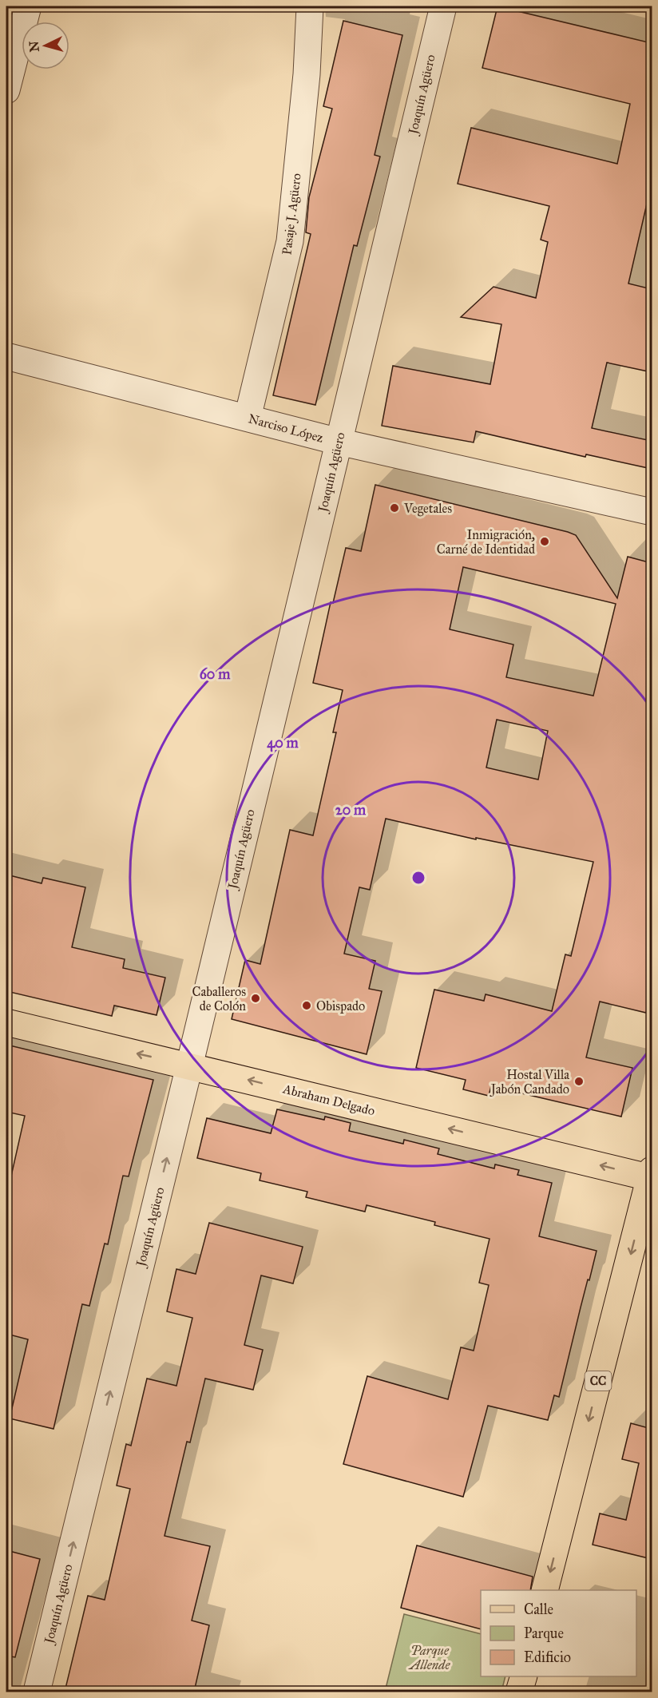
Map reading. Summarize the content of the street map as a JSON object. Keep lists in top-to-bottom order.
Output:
{
  "streets": {
    "main road": ["Abraham Delgado", "CC"],
    "street": ["Joaquín Agüero", "Pasaje J. Agüero", "Narciso López"]
  },
  "crossings": [
    ["Joaquín Agüero", "Narciso López"],
    ["Joaquín Agüero", "Abraham Delgado"],
    ["Pasaje J. Agüero", "Narciso López"],
    ["Abraham Delgado", "CC"]
  ],
  "one_way": ["Joaquín Agüero", "Abraham Delgado"],
  "parks": ["Parque Allende"],
  "places": [
    "Vegetales",
    "Inmigración, Carné de Identidad",
    "Caballeros de Colón",
    "Obispado",
    "Hostal Villa Jabón Candado"
  ],
  "legend": ["Calle", "Parque", "Edificio"],
  "north": "left",
  "rings": ["60 m", "40 m", "20 m"]
}
